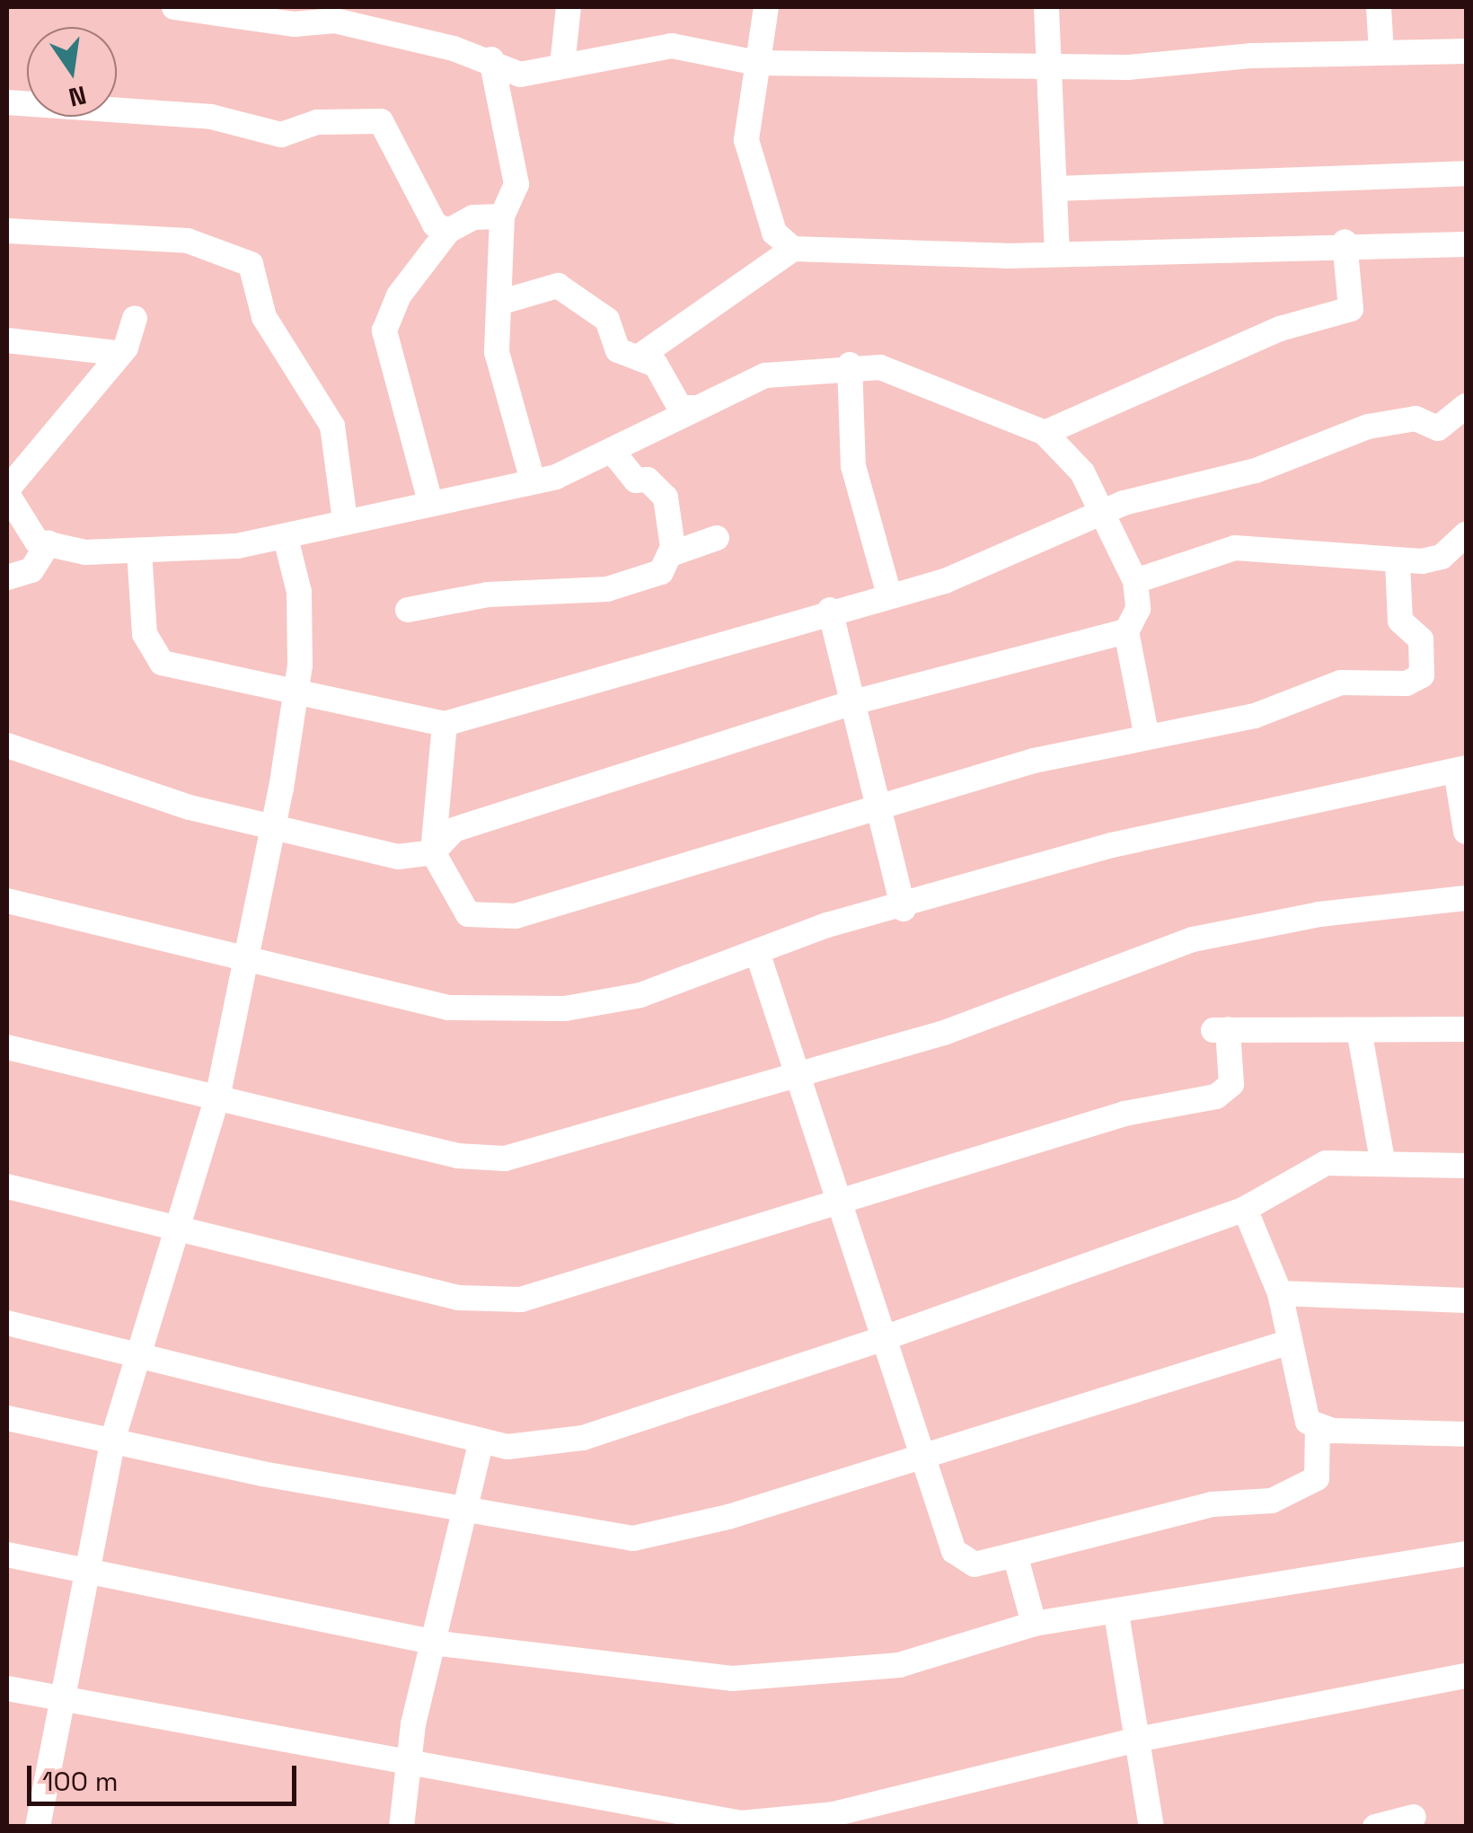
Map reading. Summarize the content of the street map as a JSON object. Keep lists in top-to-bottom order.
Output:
{
  "scale_bar": "100 m",
  "north": "bottom"
}
